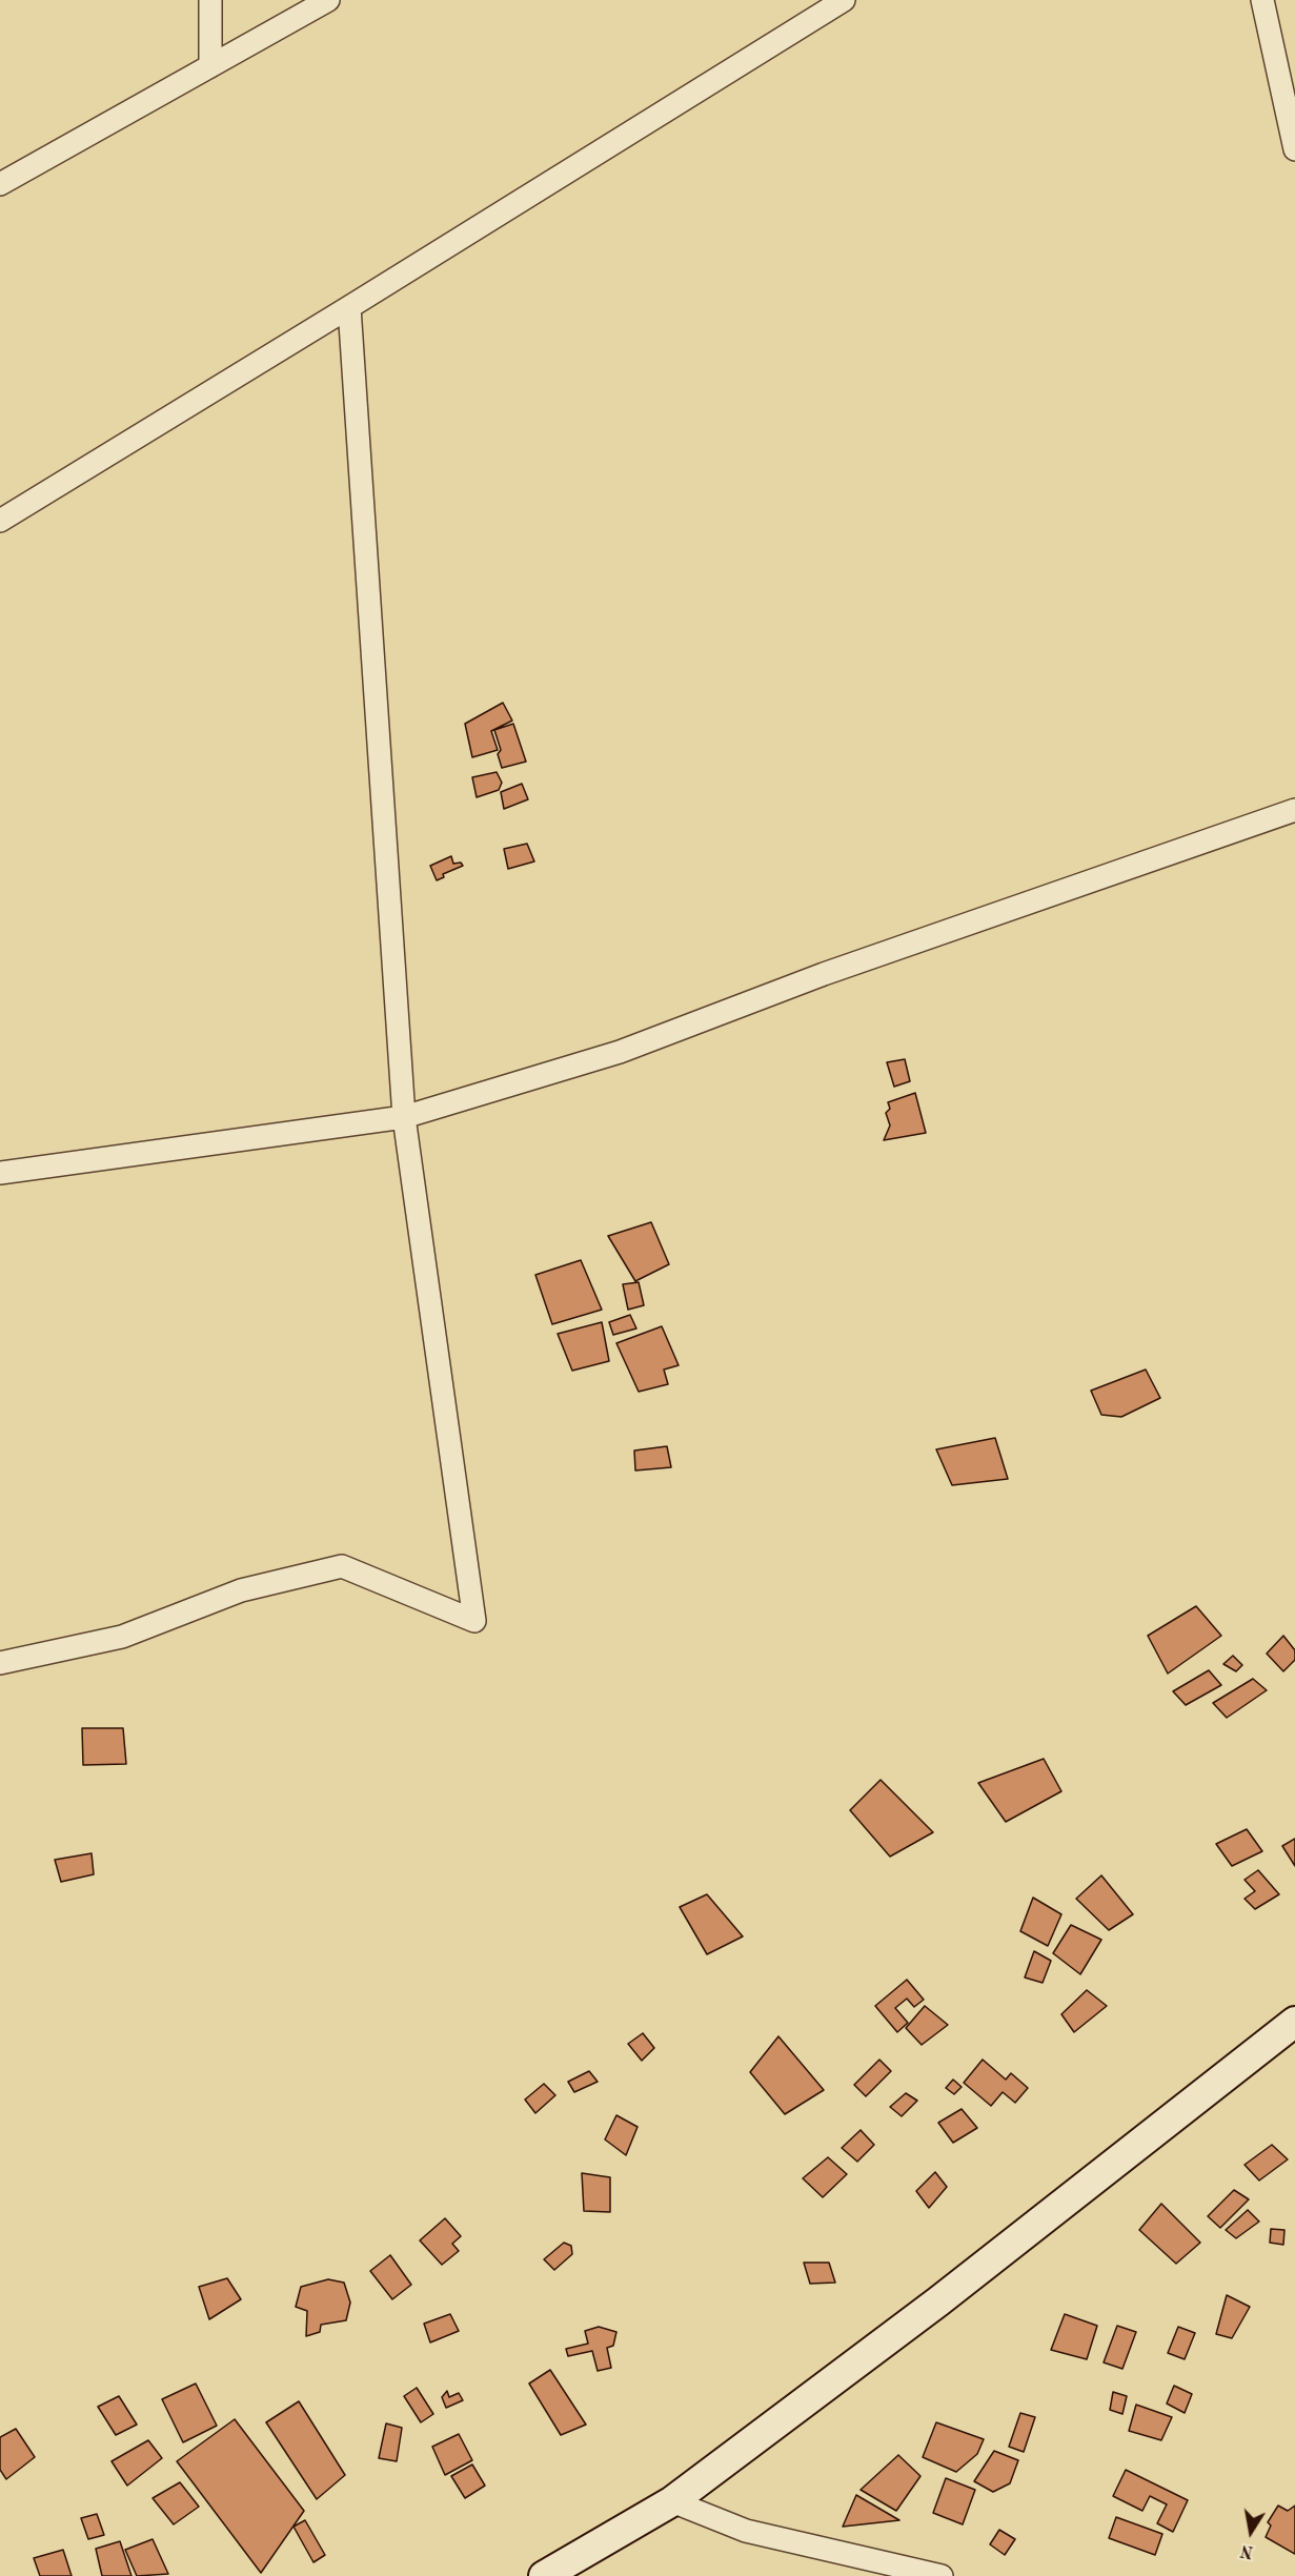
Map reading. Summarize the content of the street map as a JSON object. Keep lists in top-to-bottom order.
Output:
{
  "north": "bottom"
}
